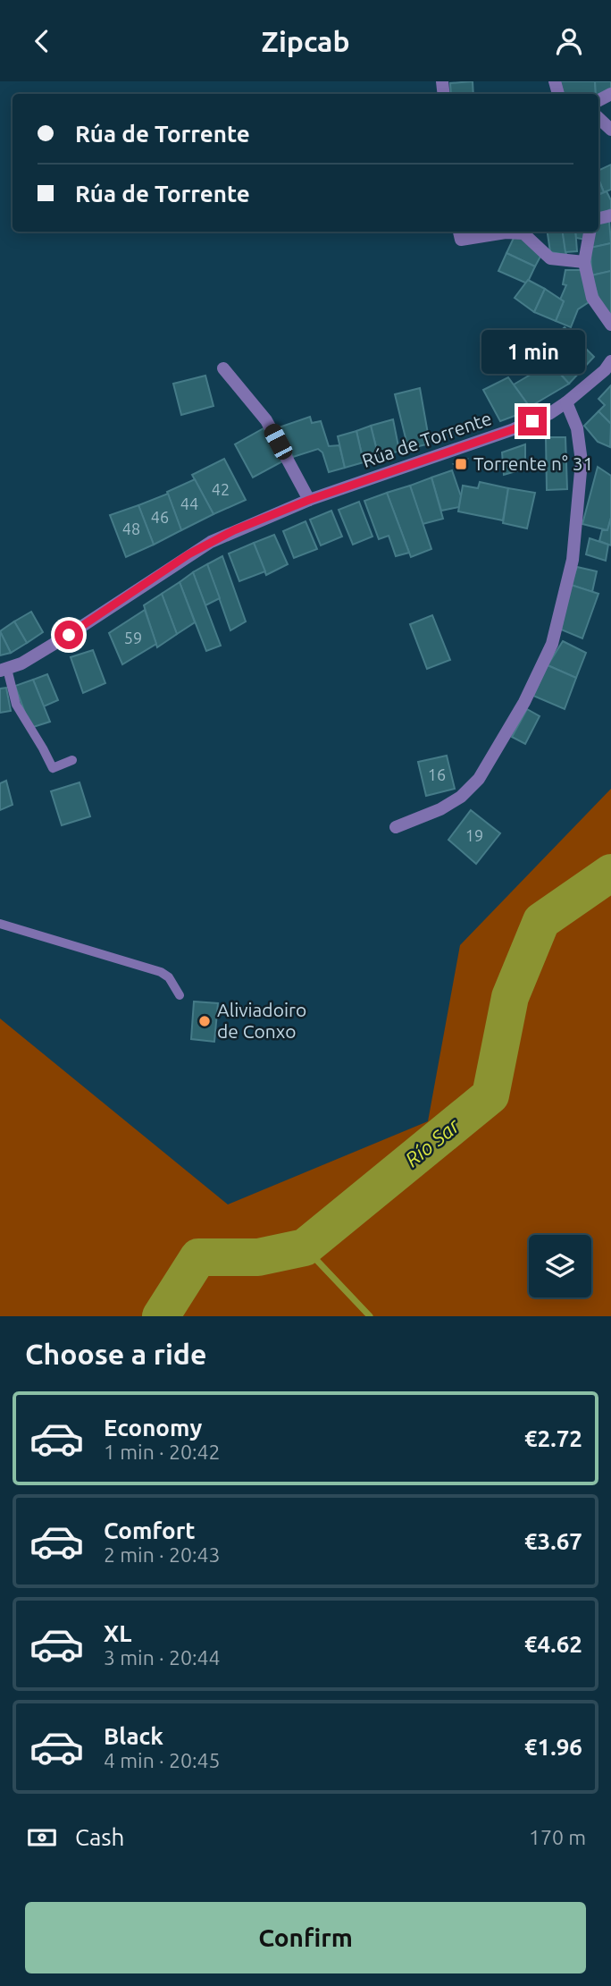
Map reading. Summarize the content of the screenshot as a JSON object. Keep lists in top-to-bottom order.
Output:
{
  "streets": {
    "street": ["Rúa de Torrente"]
  },
  "water": ["Río Sar"],
  "places": {
    "transit": ["Torrente n° 31"],
    "other": ["Aliviadoiro de Conxo"]
  },
  "house_numbers": [
    "42",
    "44",
    "46",
    "48",
    "59",
    "16",
    "19"
  ],
  "page": {
    "header": "Zipcab",
    "banner": ["Rúa de Torrente", "Rúa de Torrente"],
    "bubble": "1 min",
    "heading": "Choose a ride",
    "list": [
      {
        "name": "Economy",
        "note": "1 min · 20:42",
        "value": "€2.72"
      },
      {
        "name": "Comfort",
        "note": "2 min · 20:43",
        "value": "€3.67"
      },
      {
        "name": "XL",
        "note": "3 min · 20:44",
        "value": "€4.62"
      },
      {
        "name": "Black",
        "note": "4 min · 20:45",
        "value": "€1.96"
      }
    ],
    "pay": ["Cash", "170 m"],
    "buttons": "Confirm"
  }
}
